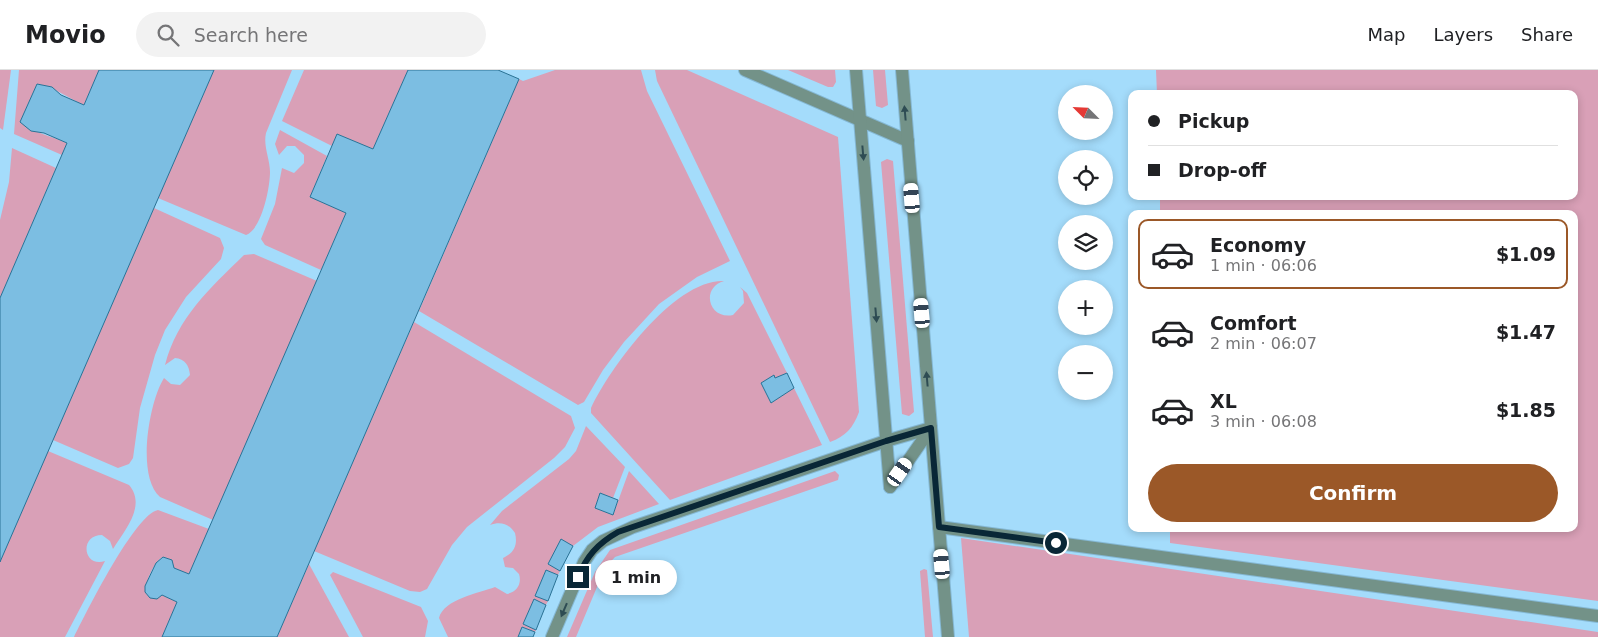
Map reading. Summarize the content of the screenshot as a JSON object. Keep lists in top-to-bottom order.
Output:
{
  "north": "top left",
  "page": {
    "header": "Movio",
    "search": "Search here",
    "nav": ["Map", "Layers", "Share"],
    "map_buttons": ["+", "−"],
    "banner": ["Pickup", "Drop-off"],
    "list": [
      {
        "name": "Economy",
        "note": "1 min · 06:06",
        "value": "$1.09"
      },
      {
        "name": "Comfort",
        "note": "2 min · 06:07",
        "value": "$1.47"
      },
      {
        "name": "XL",
        "note": "3 min · 06:08",
        "value": "$1.85"
      }
    ],
    "buttons": "Confirm",
    "bubble": "1 min"
  }
}
